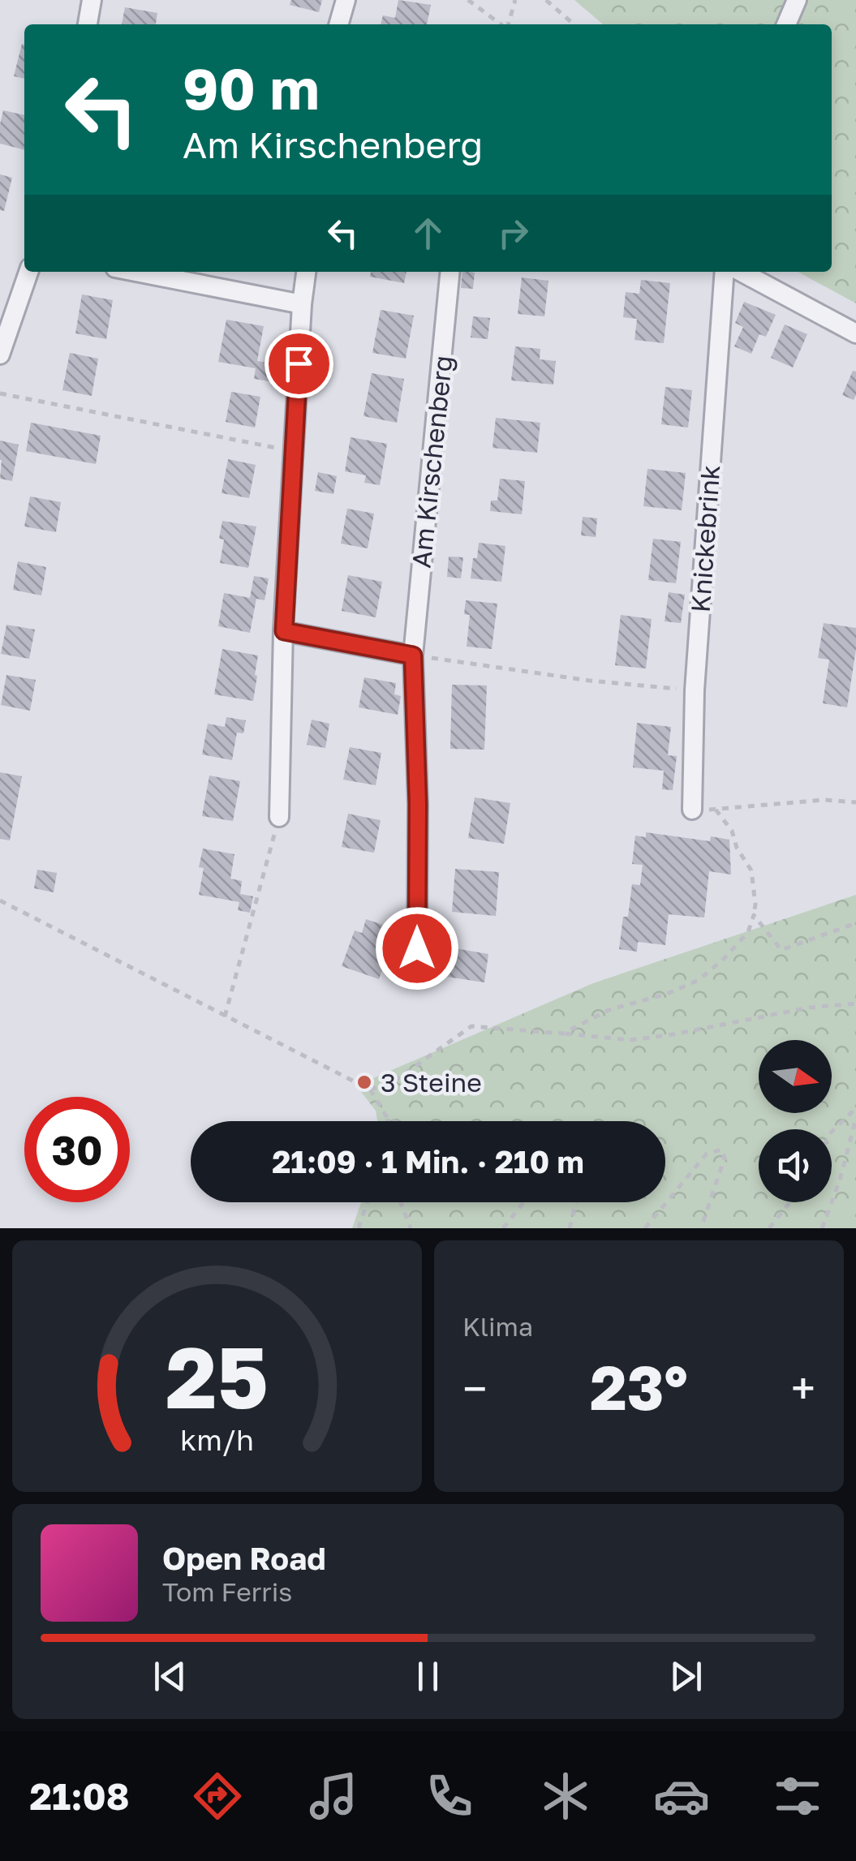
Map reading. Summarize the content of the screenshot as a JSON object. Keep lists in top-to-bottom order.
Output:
{
  "streets": {
    "street": ["Am Kirschenberg", "Knickebrink"]
  },
  "places": ["3 Steine"],
  "north": "right",
  "page": {
    "turn": ["90 m", "Am Kirschenberg"],
    "limit": "30",
    "trip": "21:09 · 1 Min. · 210 m",
    "tile": "Klima",
    "heat": ["−", "23°", "+"],
    "song": ["Open Road", "Tom Ferris"],
    "tabs": "21:08",
    "gauge": ["25", "km/h"]
  }
}
